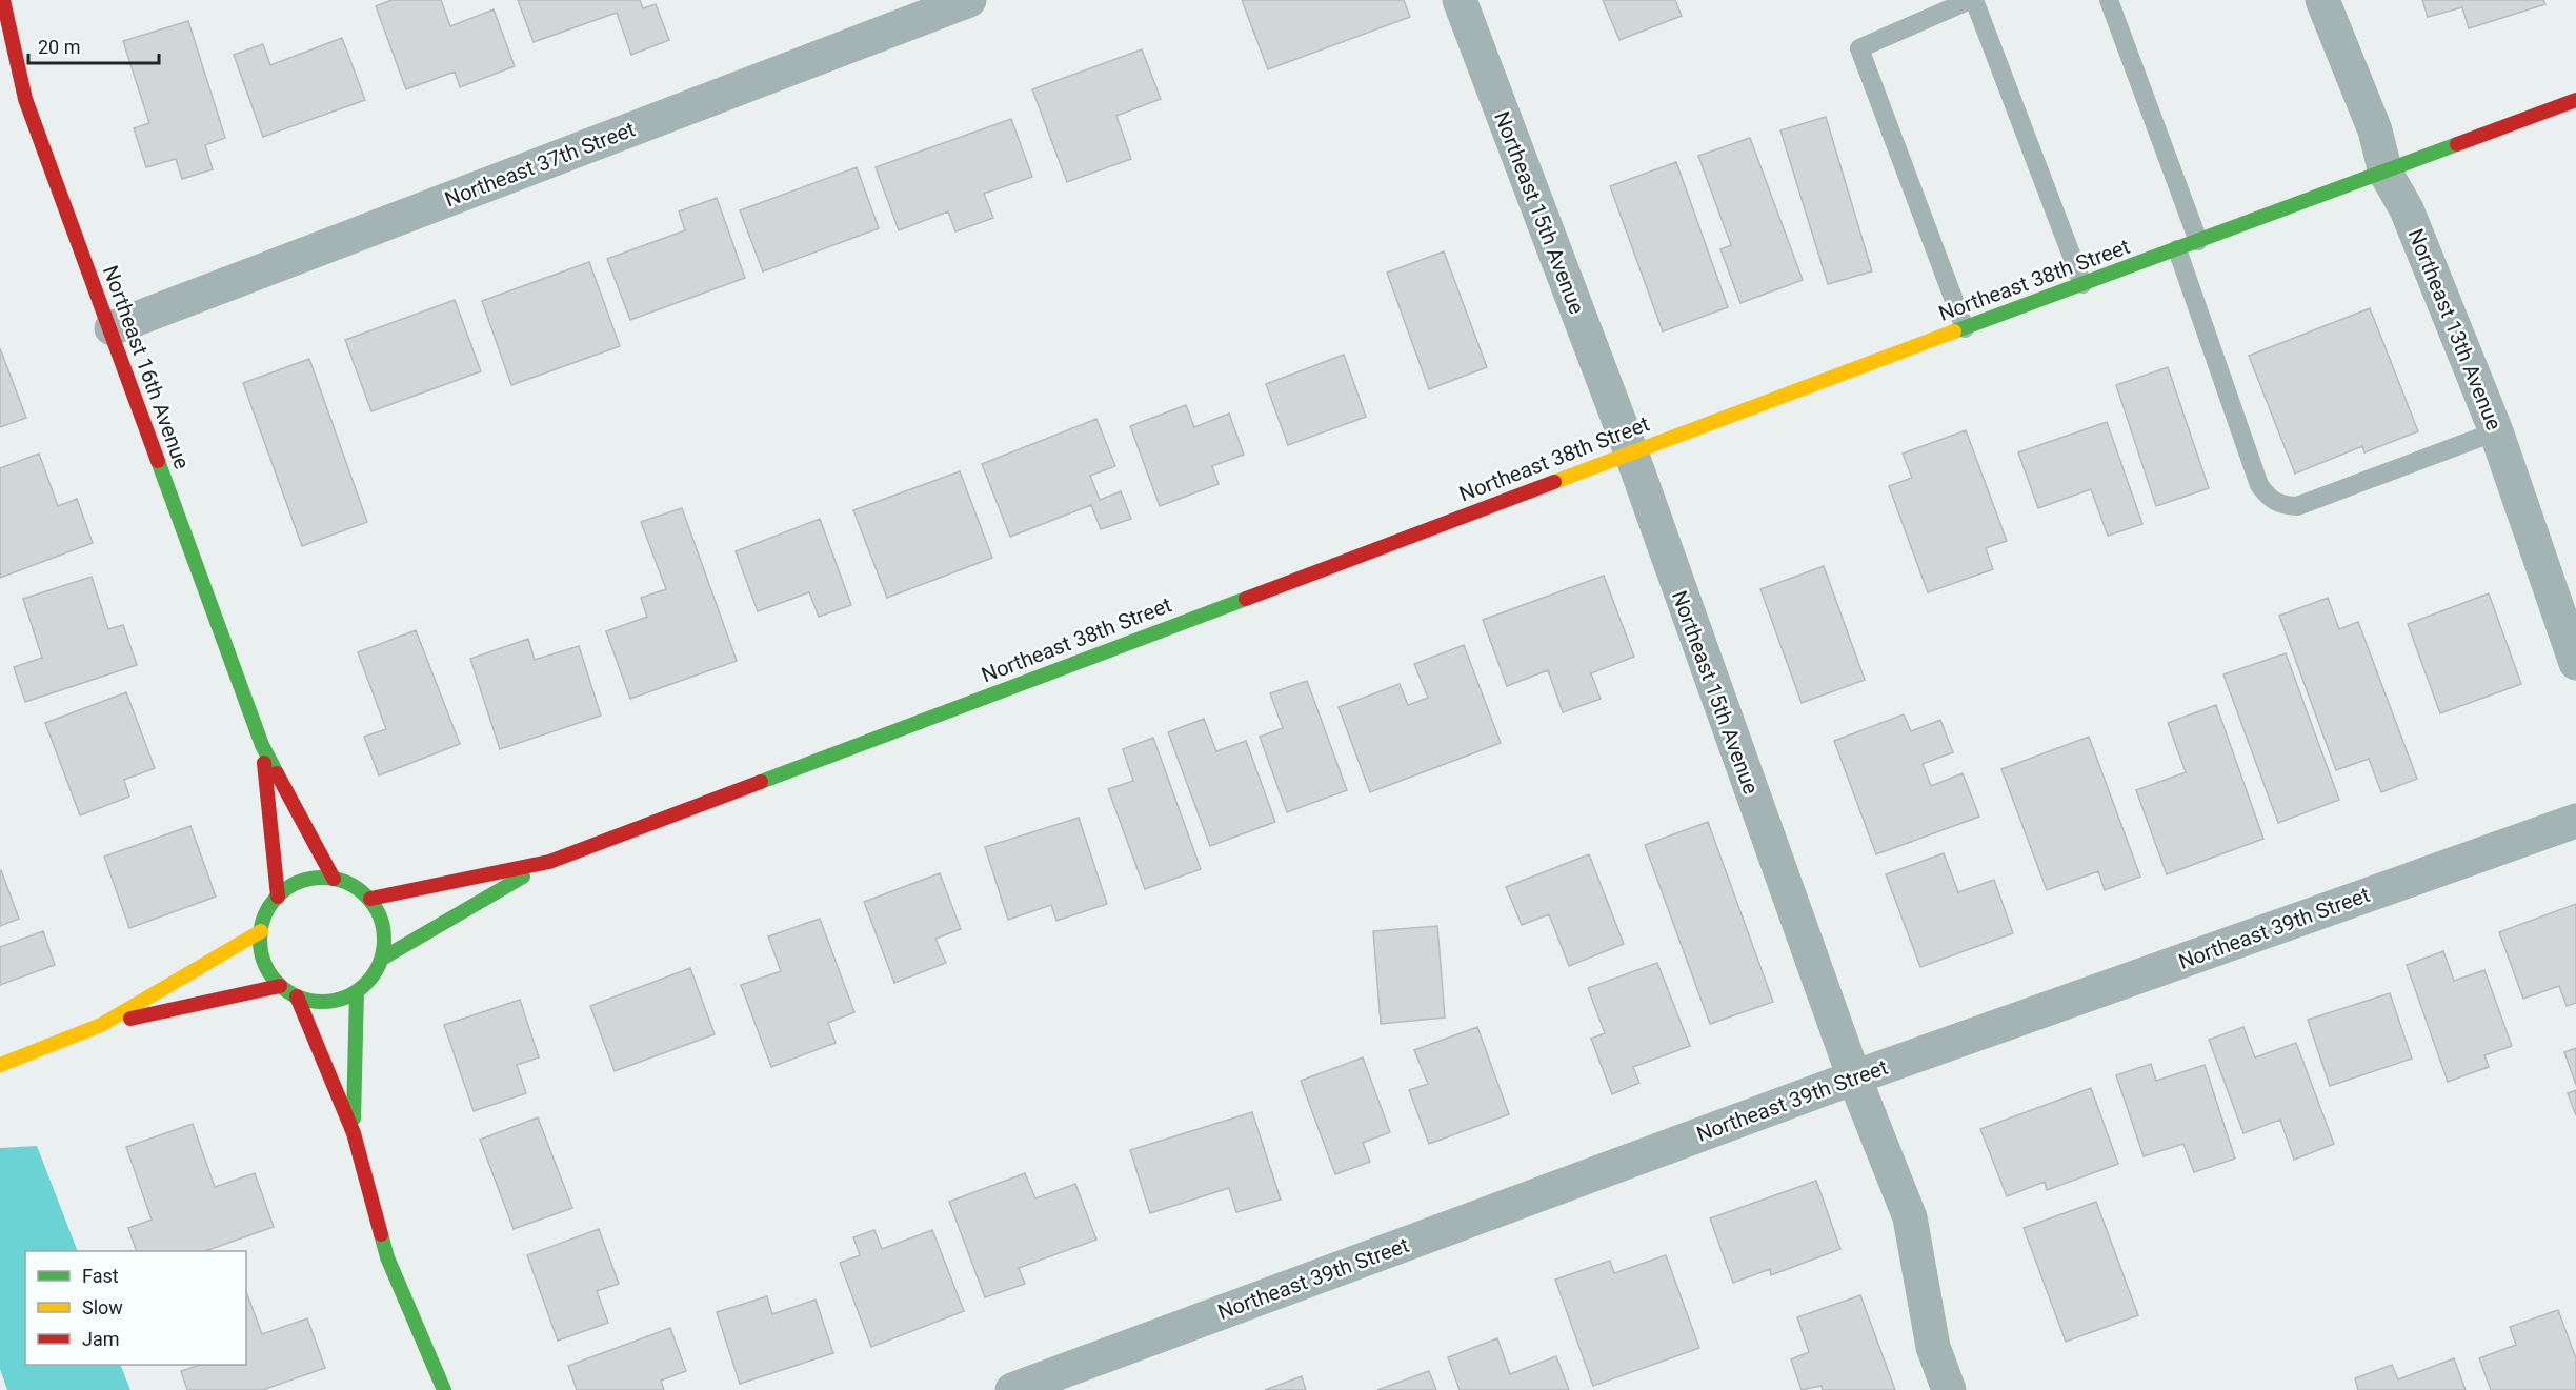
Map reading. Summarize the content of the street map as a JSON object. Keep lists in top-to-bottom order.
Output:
{
  "streets": {
    "street": [
      "Northeast 37th Street",
      "Northeast 15th Avenue",
      "Northeast 38th Street",
      "Northeast 13th Avenue",
      "Northeast 16th Avenue",
      "Northeast 39th Street"
    ]
  },
  "crossings": [
    ["Northeast 37th Street", "Northeast 16th Avenue"],
    ["Northeast 15th Avenue", "Northeast 38th Street"],
    ["Northeast 15th Avenue", "Northeast 39th Street"],
    ["Northeast 38th Street", "Northeast 13th Avenue"],
    ["Northeast 38th Street", "Northeast 16th Avenue"]
  ],
  "legend": ["Fast", "Slow", "Jam"],
  "scale_bar": "20 m"
}
